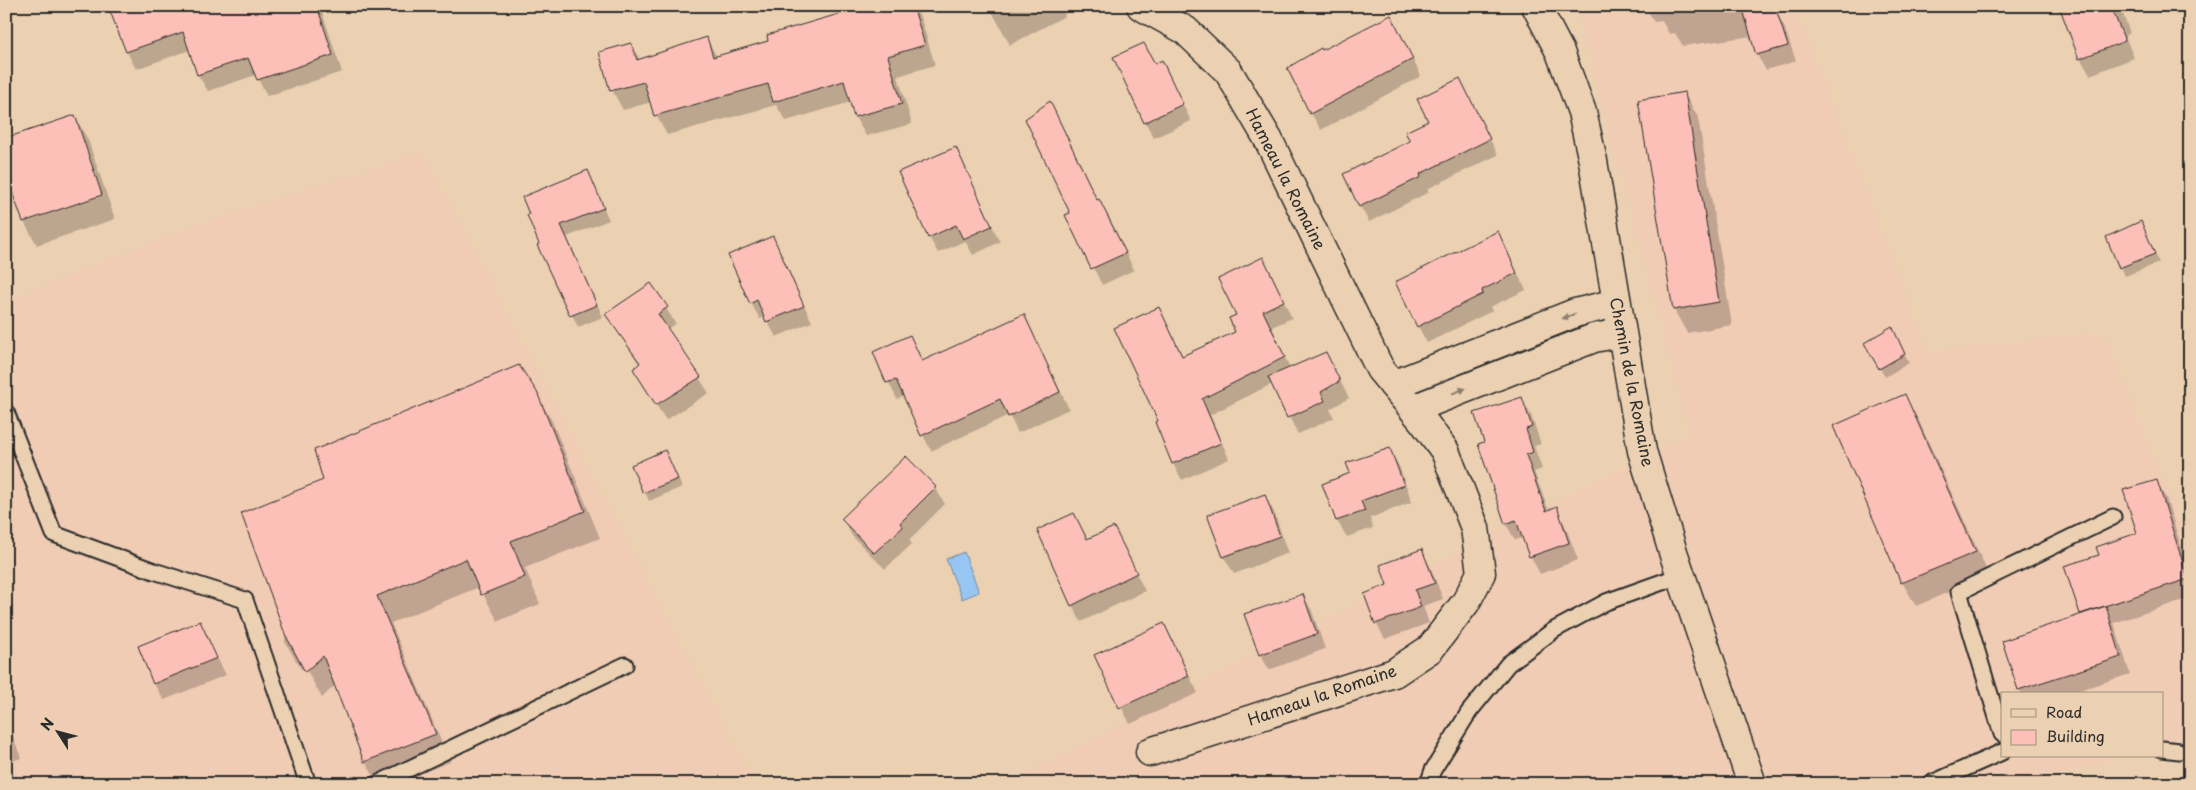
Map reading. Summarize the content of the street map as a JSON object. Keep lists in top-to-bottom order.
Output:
{
  "streets": {
    "street": ["Hameau la Romaine", "Chemin de la Romaine"]
  },
  "legend": ["Road", "Building"],
  "north": "top left"
}
